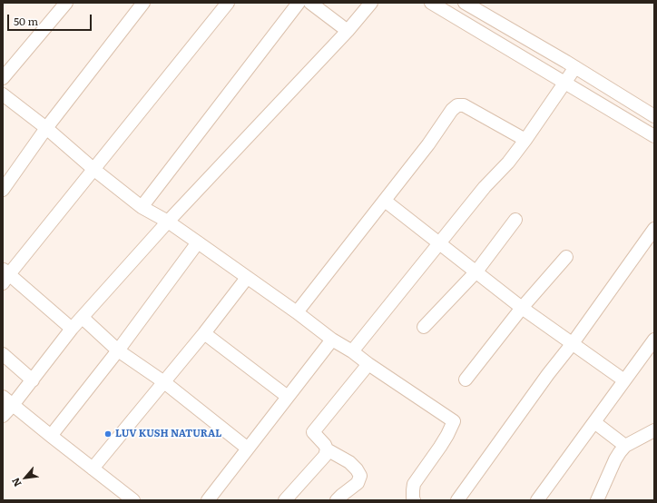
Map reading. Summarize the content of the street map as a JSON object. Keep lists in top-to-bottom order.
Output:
{
  "places": ["LUV KUSH NATURAL"],
  "scale_bar": "50 m",
  "north": "bottom left"
}
